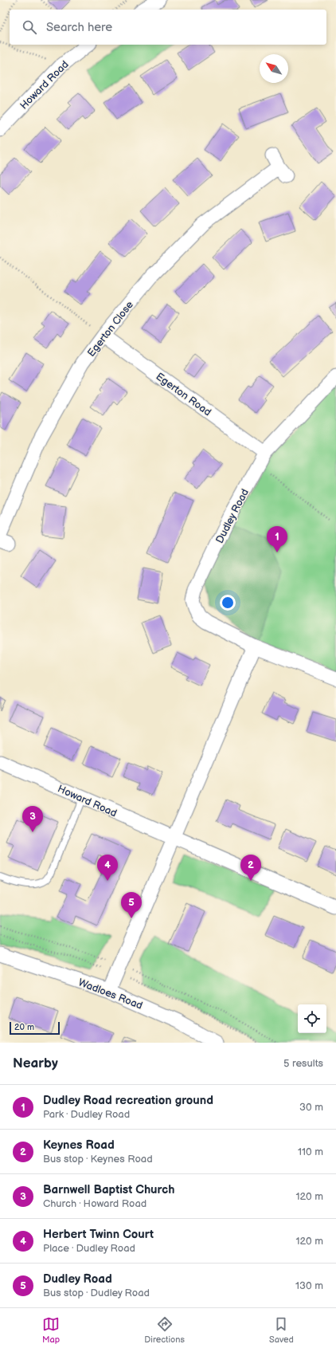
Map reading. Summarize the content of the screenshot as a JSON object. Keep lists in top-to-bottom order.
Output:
{
  "streets": {
    "street": [
      "Howard Road",
      "Egerton Close",
      "Egerton Road",
      "Dudley Road",
      "Wadloes Road"
    ]
  },
  "crossings": [
    ["Egerton Close", "Egerton Road"],
    ["Egerton Road", "Dudley Road"]
  ],
  "scale_bar": "20 m",
  "north": "top left",
  "page": {
    "search": "Search here",
    "pins": [
      "1",
      "3",
      "2",
      "4",
      "5"
    ],
    "scale": "20 m",
    "heading": ["Nearby", "5 results"],
    "list": [
      {
        "mark": "1",
        "name": "Dudley Road recreation ground",
        "note": "Park · Dudley Road",
        "value": "30 m"
      },
      {
        "mark": "2",
        "name": "Keynes Road",
        "note": "Bus stop · Keynes Road",
        "value": "110 m"
      },
      {
        "mark": "3",
        "name": "Barnwell Baptist Church",
        "note": "Church · Howard Road",
        "value": "120 m"
      },
      {
        "mark": "4",
        "name": "Herbert Twinn Court",
        "note": "Place · Dudley Road",
        "value": "120 m"
      },
      {
        "mark": "5",
        "name": "Dudley Road",
        "note": "Bus stop · Dudley Road",
        "value": "130 m"
      }
    ],
    "nav": ["Map", "Directions", "Saved"]
  }
}
